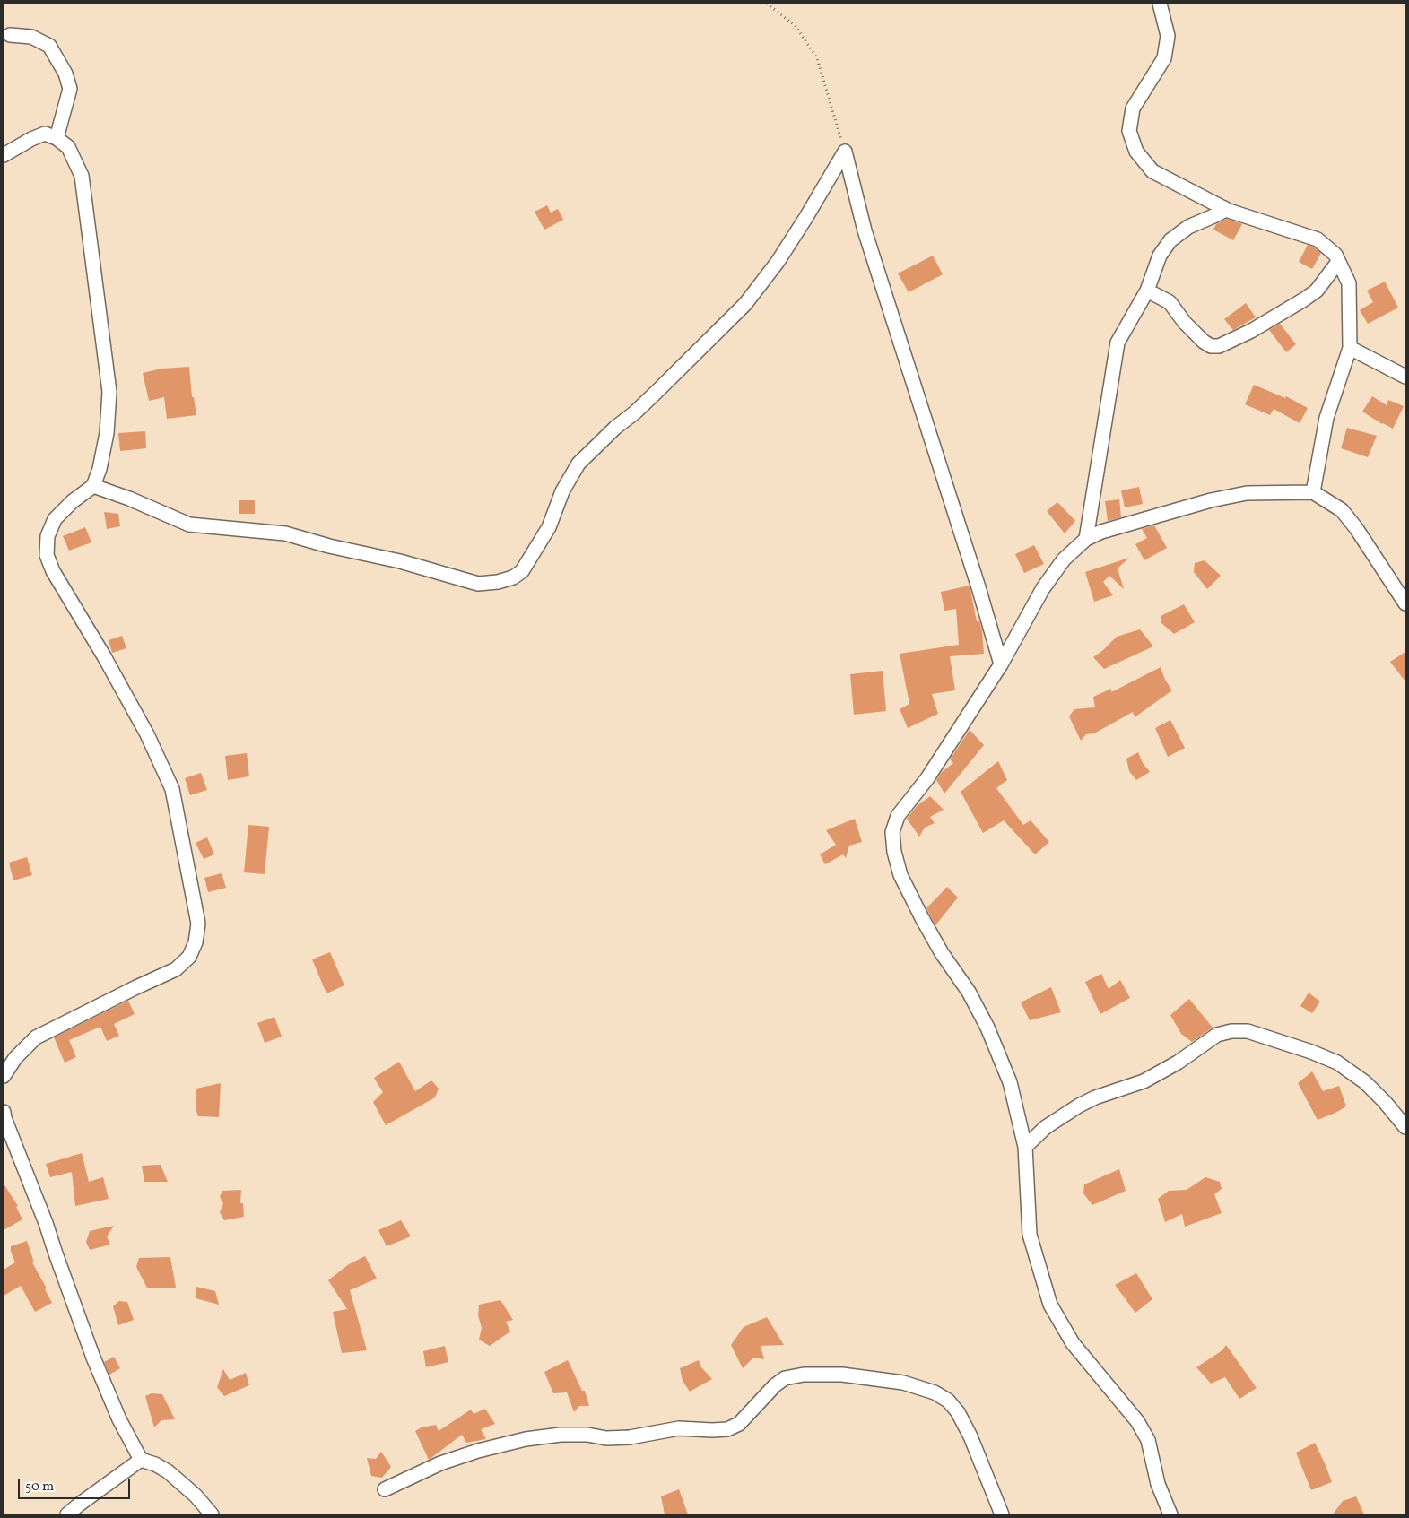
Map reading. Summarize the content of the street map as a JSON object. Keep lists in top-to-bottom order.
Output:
{
  "scale_bar": "50 m"
}
